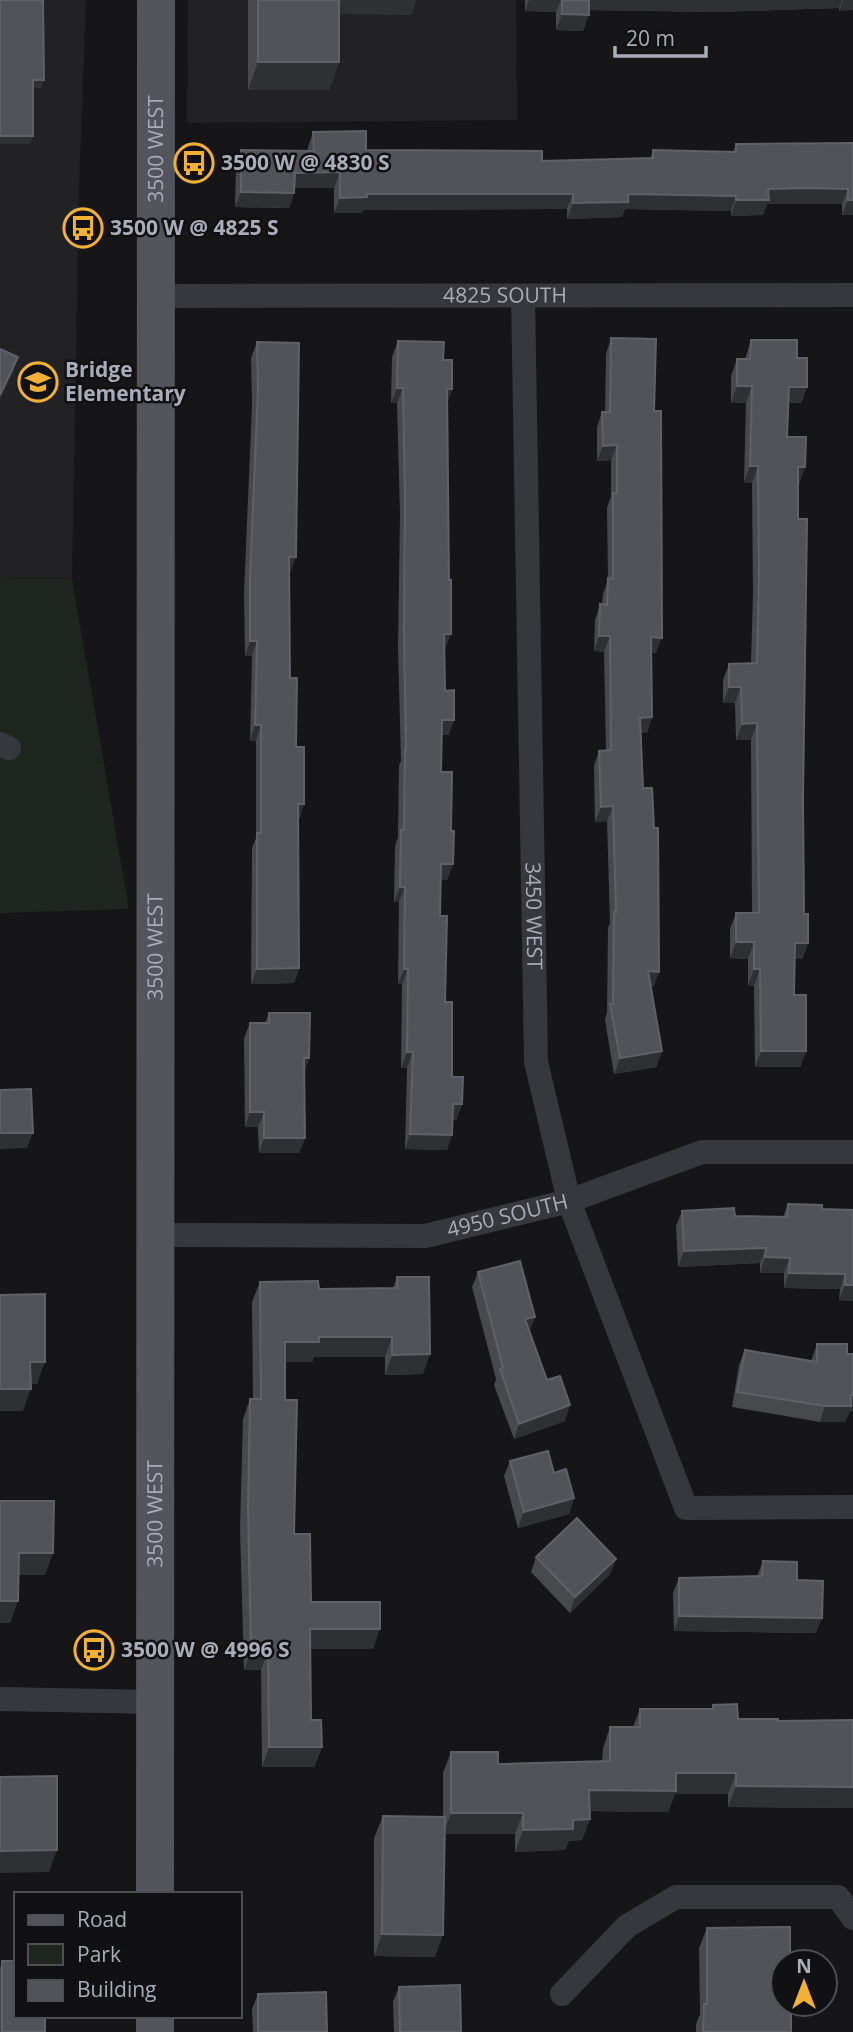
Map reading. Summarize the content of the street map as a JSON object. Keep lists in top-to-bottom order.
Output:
{
  "streets": {
    "main road": ["3500 WEST"],
    "street": ["4825 SOUTH", "3450 WEST", "4950 SOUTH"]
  },
  "crossings": [
    ["3500 WEST", "4825 SOUTH"],
    ["3500 WEST", "4950 SOUTH"],
    ["4825 SOUTH", "3450 WEST"],
    ["3450 WEST", "4950 SOUTH"]
  ],
  "places": {
    "bus stop": ["3500 W @ 4830 S", "3500 W @ 4825 S", "3500 W @ 4996 S"],
    "school or university": ["Bridge Elementary"]
  },
  "legend": ["Road", "Park", "Building"],
  "scale_bar": "20 m",
  "north": "top"
}
